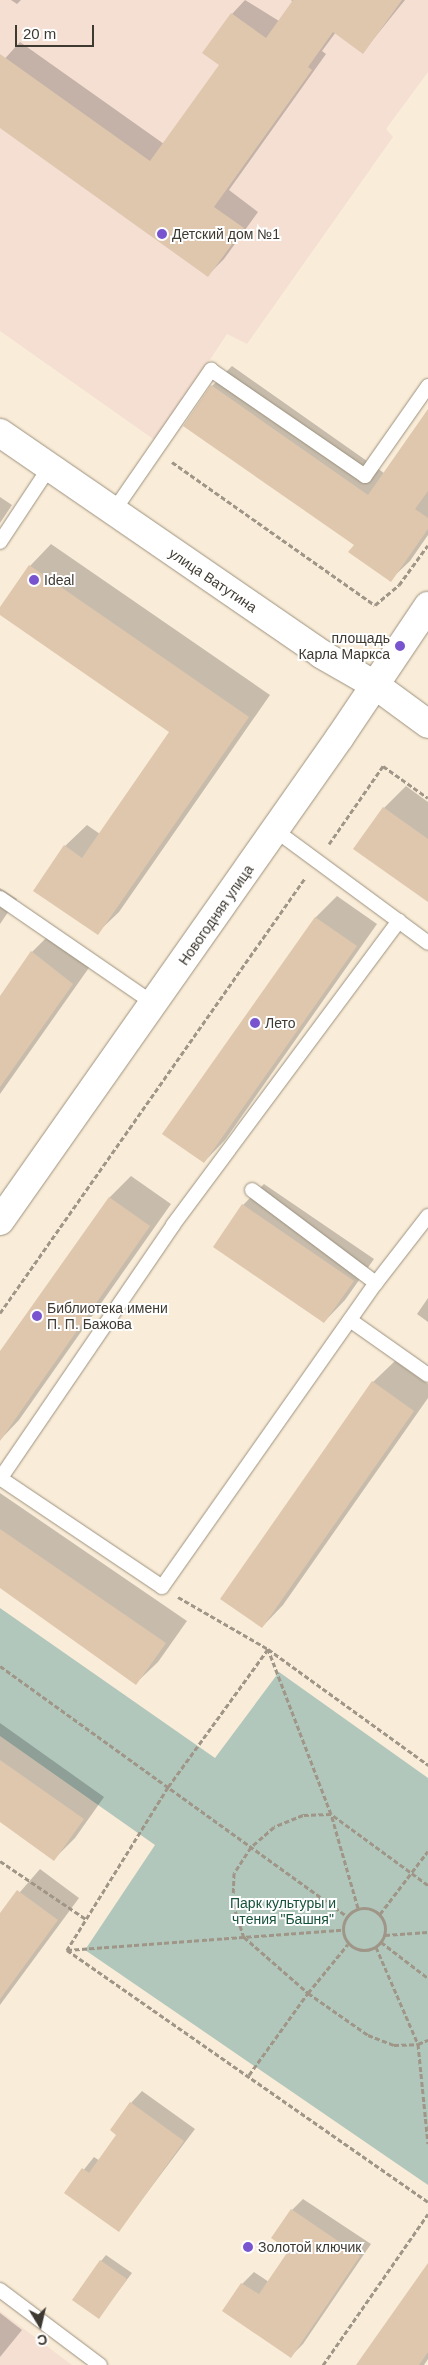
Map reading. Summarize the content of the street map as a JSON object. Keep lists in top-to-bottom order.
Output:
{
  "streets": {
    "street": ["улица Ватутина", "Новогодняя улица"]
  },
  "crossings": [
    ["улица Ватутина", "Новогодняя улица"]
  ],
  "parks": ["Парк культуры и чтения \"Башня\""],
  "places": [
    "Детский дом №1",
    "Ideal",
    "площадь Карла Маркса",
    "Лето",
    "Библиотека имени П. П. Бажова",
    "Золотой ключик"
  ],
  "scale_bar": "20 m",
  "north": "bottom"
}
